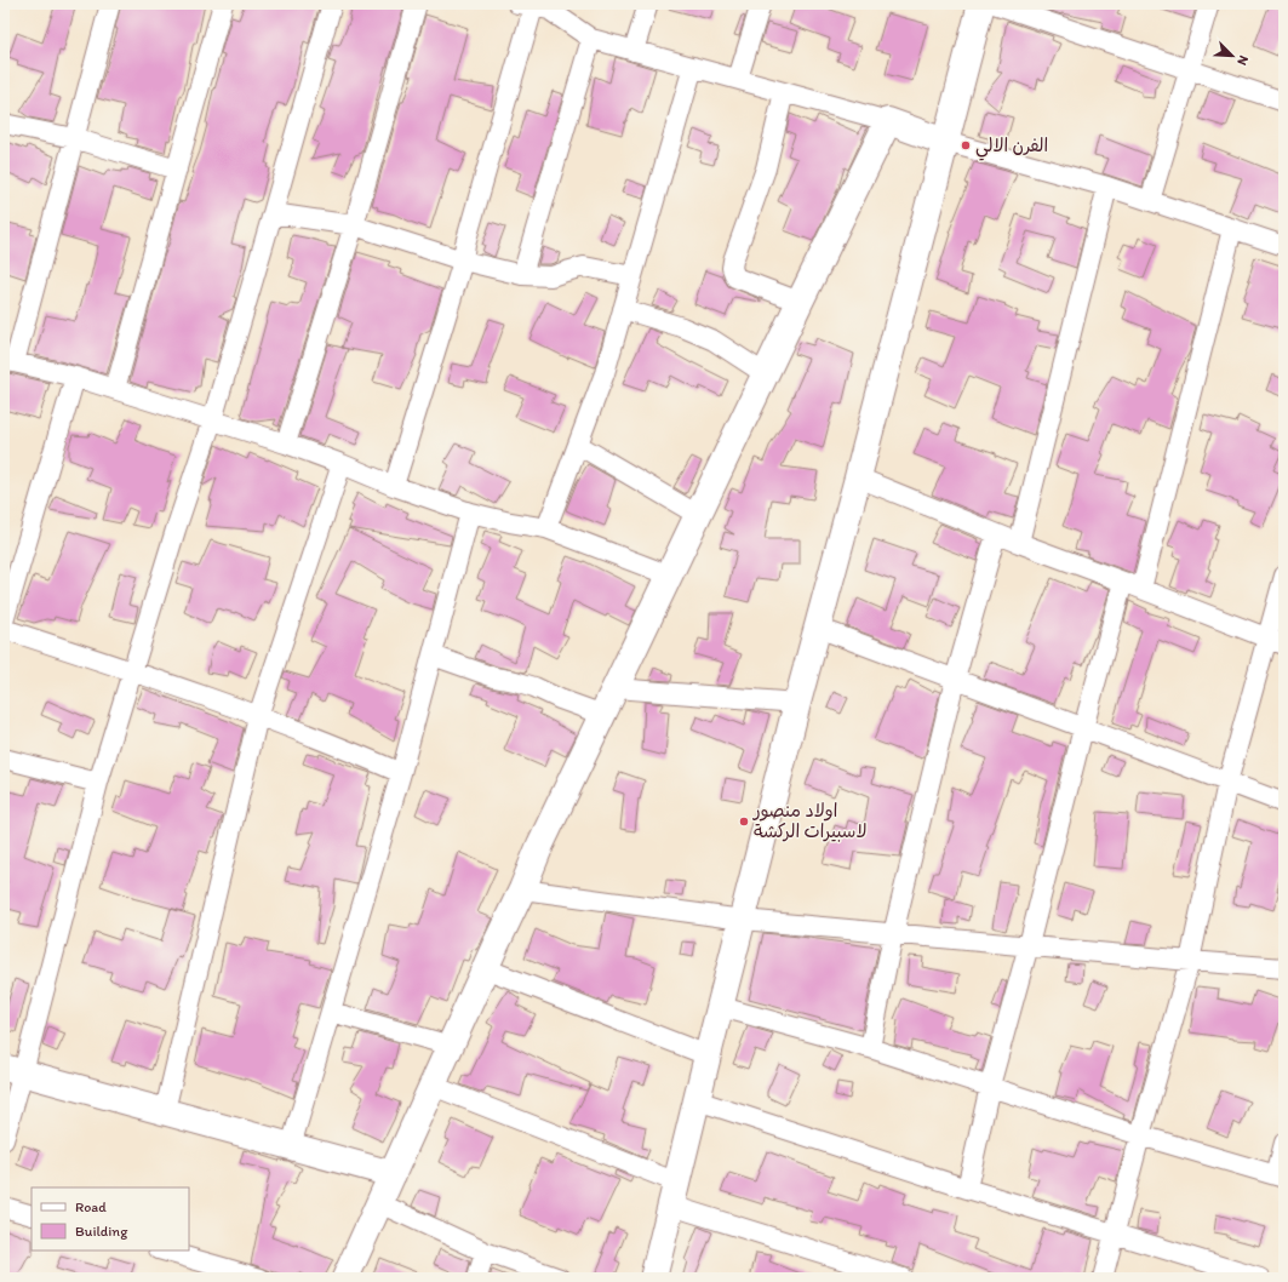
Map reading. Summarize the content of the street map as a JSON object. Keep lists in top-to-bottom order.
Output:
{
  "places": ["الفرن الالي", "اولاد منصور لاسبيرات الركشة"],
  "legend": ["Road", "Building"],
  "north": "bottom right"
}
